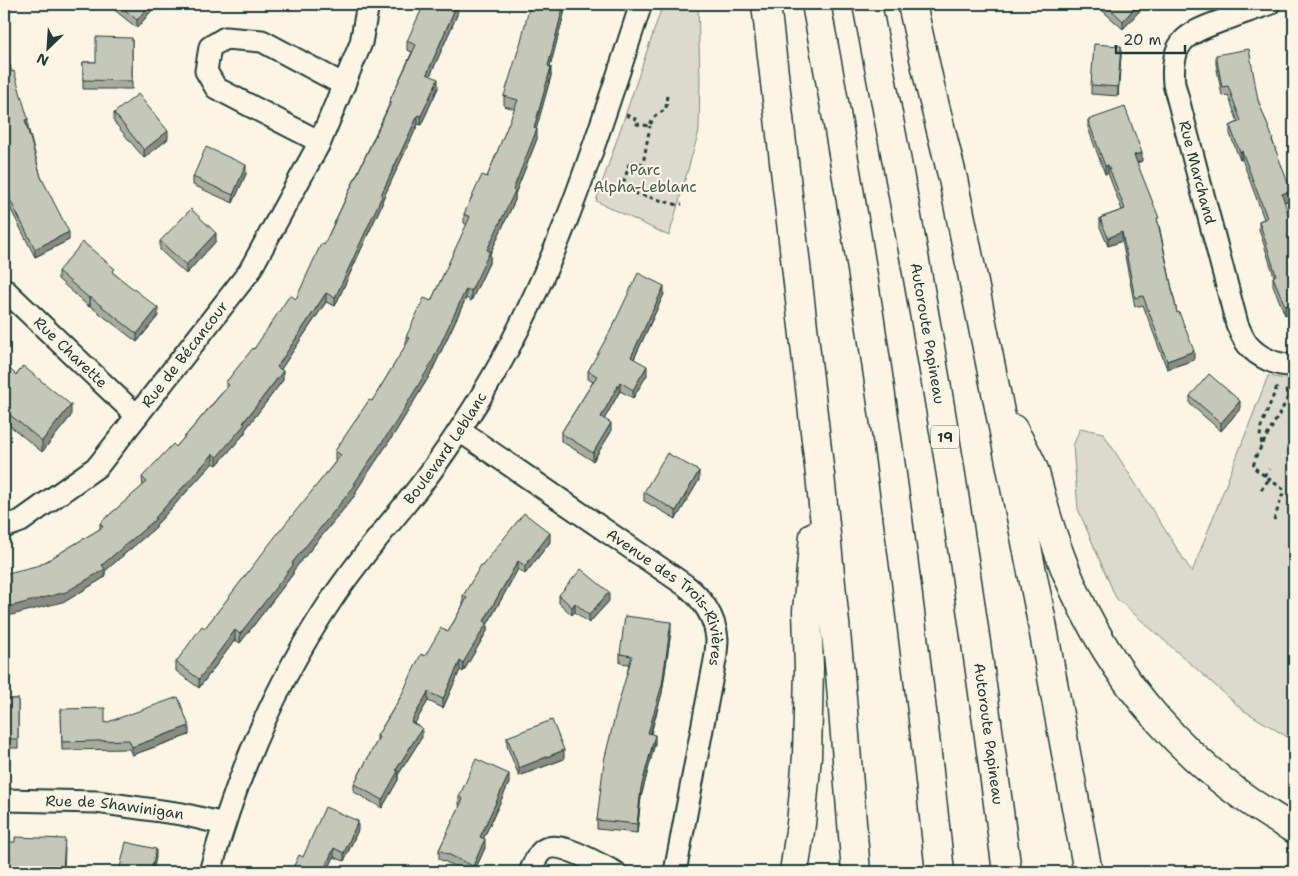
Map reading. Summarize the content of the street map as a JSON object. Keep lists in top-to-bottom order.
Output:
{
  "streets": {
    "highway": ["Autoroute Papineau", "19"],
    "street": [
      "Rue Marchand",
      "Rue Charette",
      "Rue de Bécancour",
      "Boulevard Leblanc",
      "Avenue des Trois-Rivières",
      "Rue de Shawinigan"
    ]
  },
  "crossings": [
    ["Rue Charette", "Rue de Bécancour"],
    ["Boulevard Leblanc", "Avenue des Trois-Rivières"],
    ["Boulevard Leblanc", "Rue de Shawinigan"]
  ],
  "parks": ["Parc Alpha-Leblanc"],
  "scale_bar": "20 m",
  "north": "bottom left"
}
